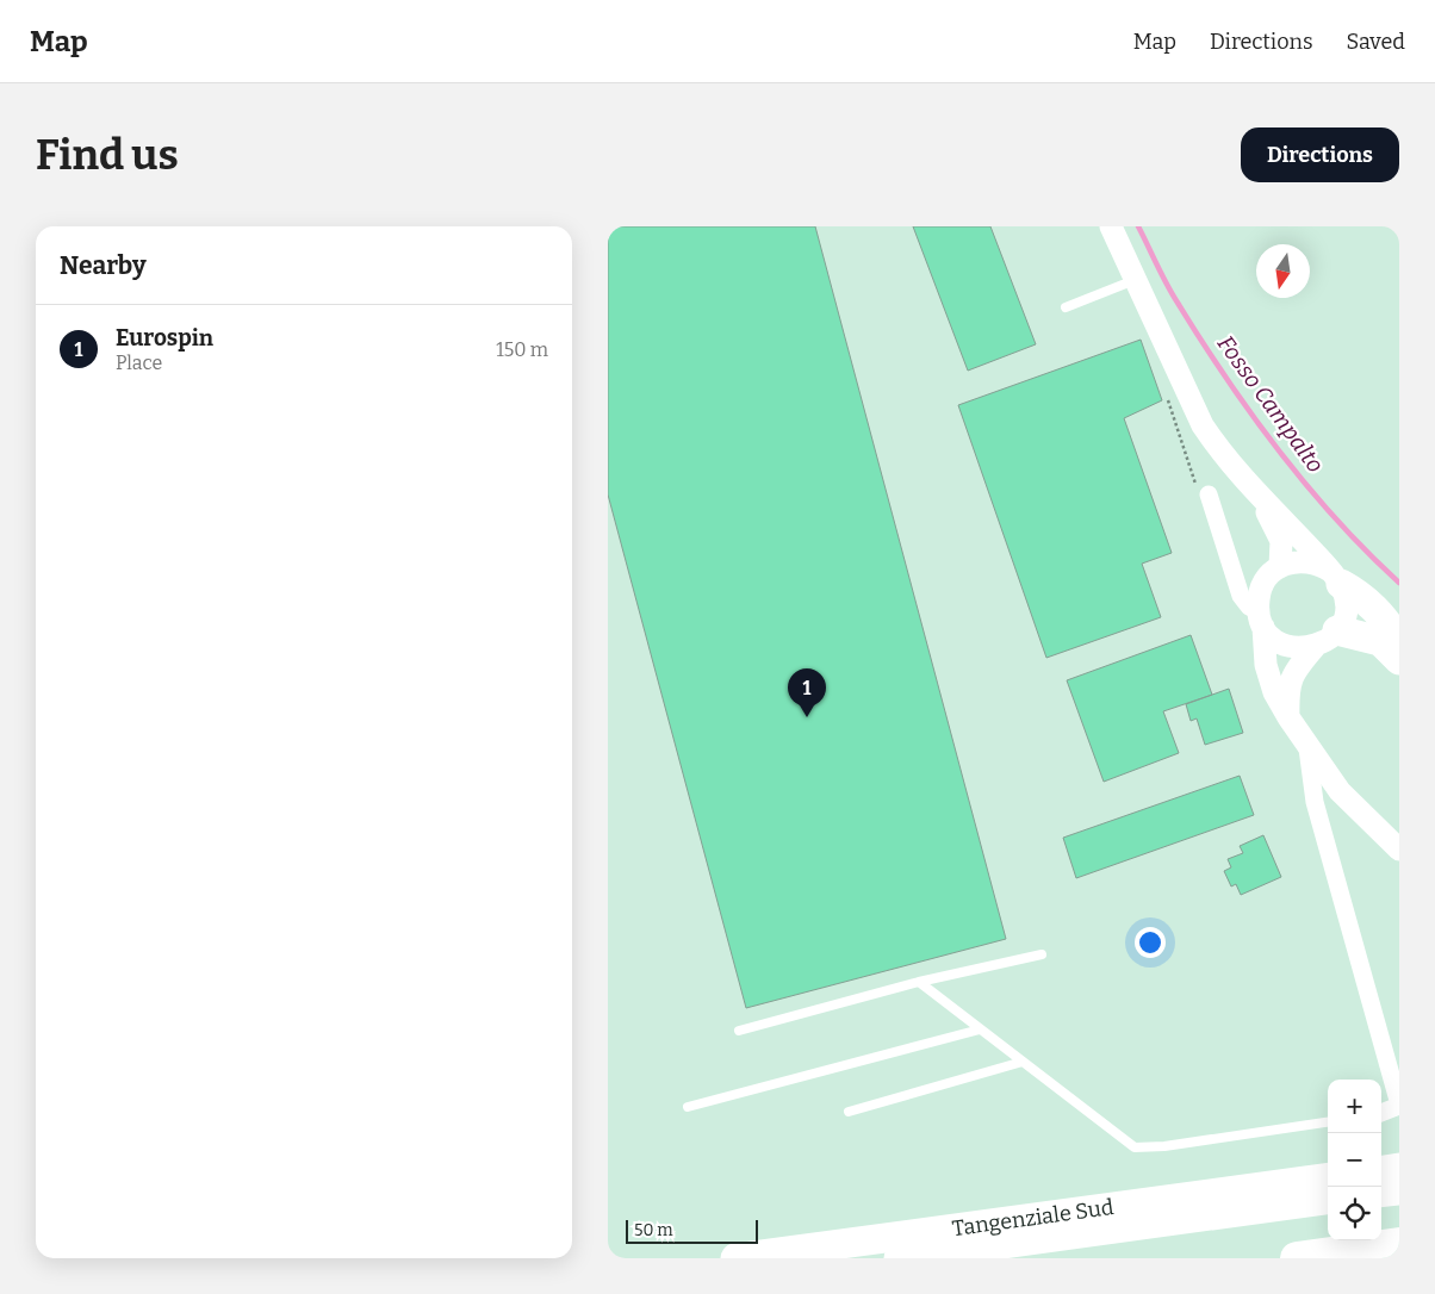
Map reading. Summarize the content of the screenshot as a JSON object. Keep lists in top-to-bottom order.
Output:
{
  "streets": {
    "highway": ["Tangenziale Sud"]
  },
  "water": ["Fosso Campalto"],
  "scale_bar": "50 m",
  "north": "bottom",
  "page": {
    "header": "Map",
    "nav": ["Map", "Directions", "Saved"],
    "buttons": "Directions",
    "title": "Find us",
    "heading": "Nearby",
    "list": [
      {
        "mark": "1",
        "name": "Eurospin",
        "note": "Place",
        "value": "150 m"
      }
    ],
    "pins": "1",
    "map_buttons": ["+", "−"],
    "scale": "50 m"
  }
}
